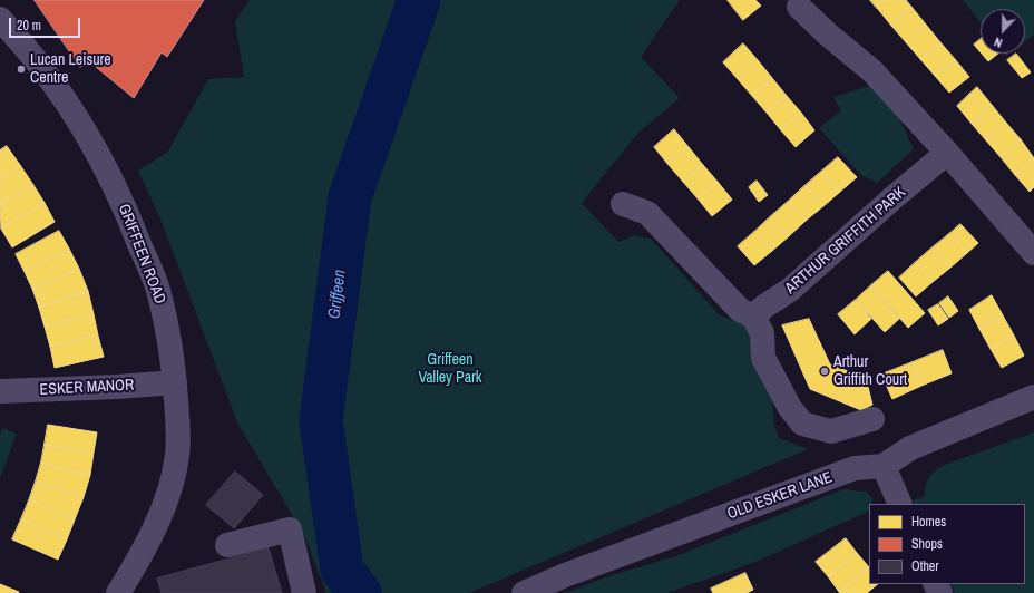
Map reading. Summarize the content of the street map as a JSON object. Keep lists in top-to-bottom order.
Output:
{
  "streets": {
    "street": [
      "ARTHUR GRIFFITH PARK",
      "GRIFFEEN ROAD",
      "ESKER MANOR",
      "OLD ESKER LANE"
    ]
  },
  "crossings": [
    ["GRIFFEEN ROAD", "ESKER MANOR"]
  ],
  "water": ["Griffeen"],
  "parks": ["Griffeen Valley Park"],
  "places": ["Lucan Leisure Centre", "Arthur Griffith Court"],
  "legend": ["Homes", "Shops", "Other"],
  "scale_bar": "20 m",
  "north": "bottom"
}
